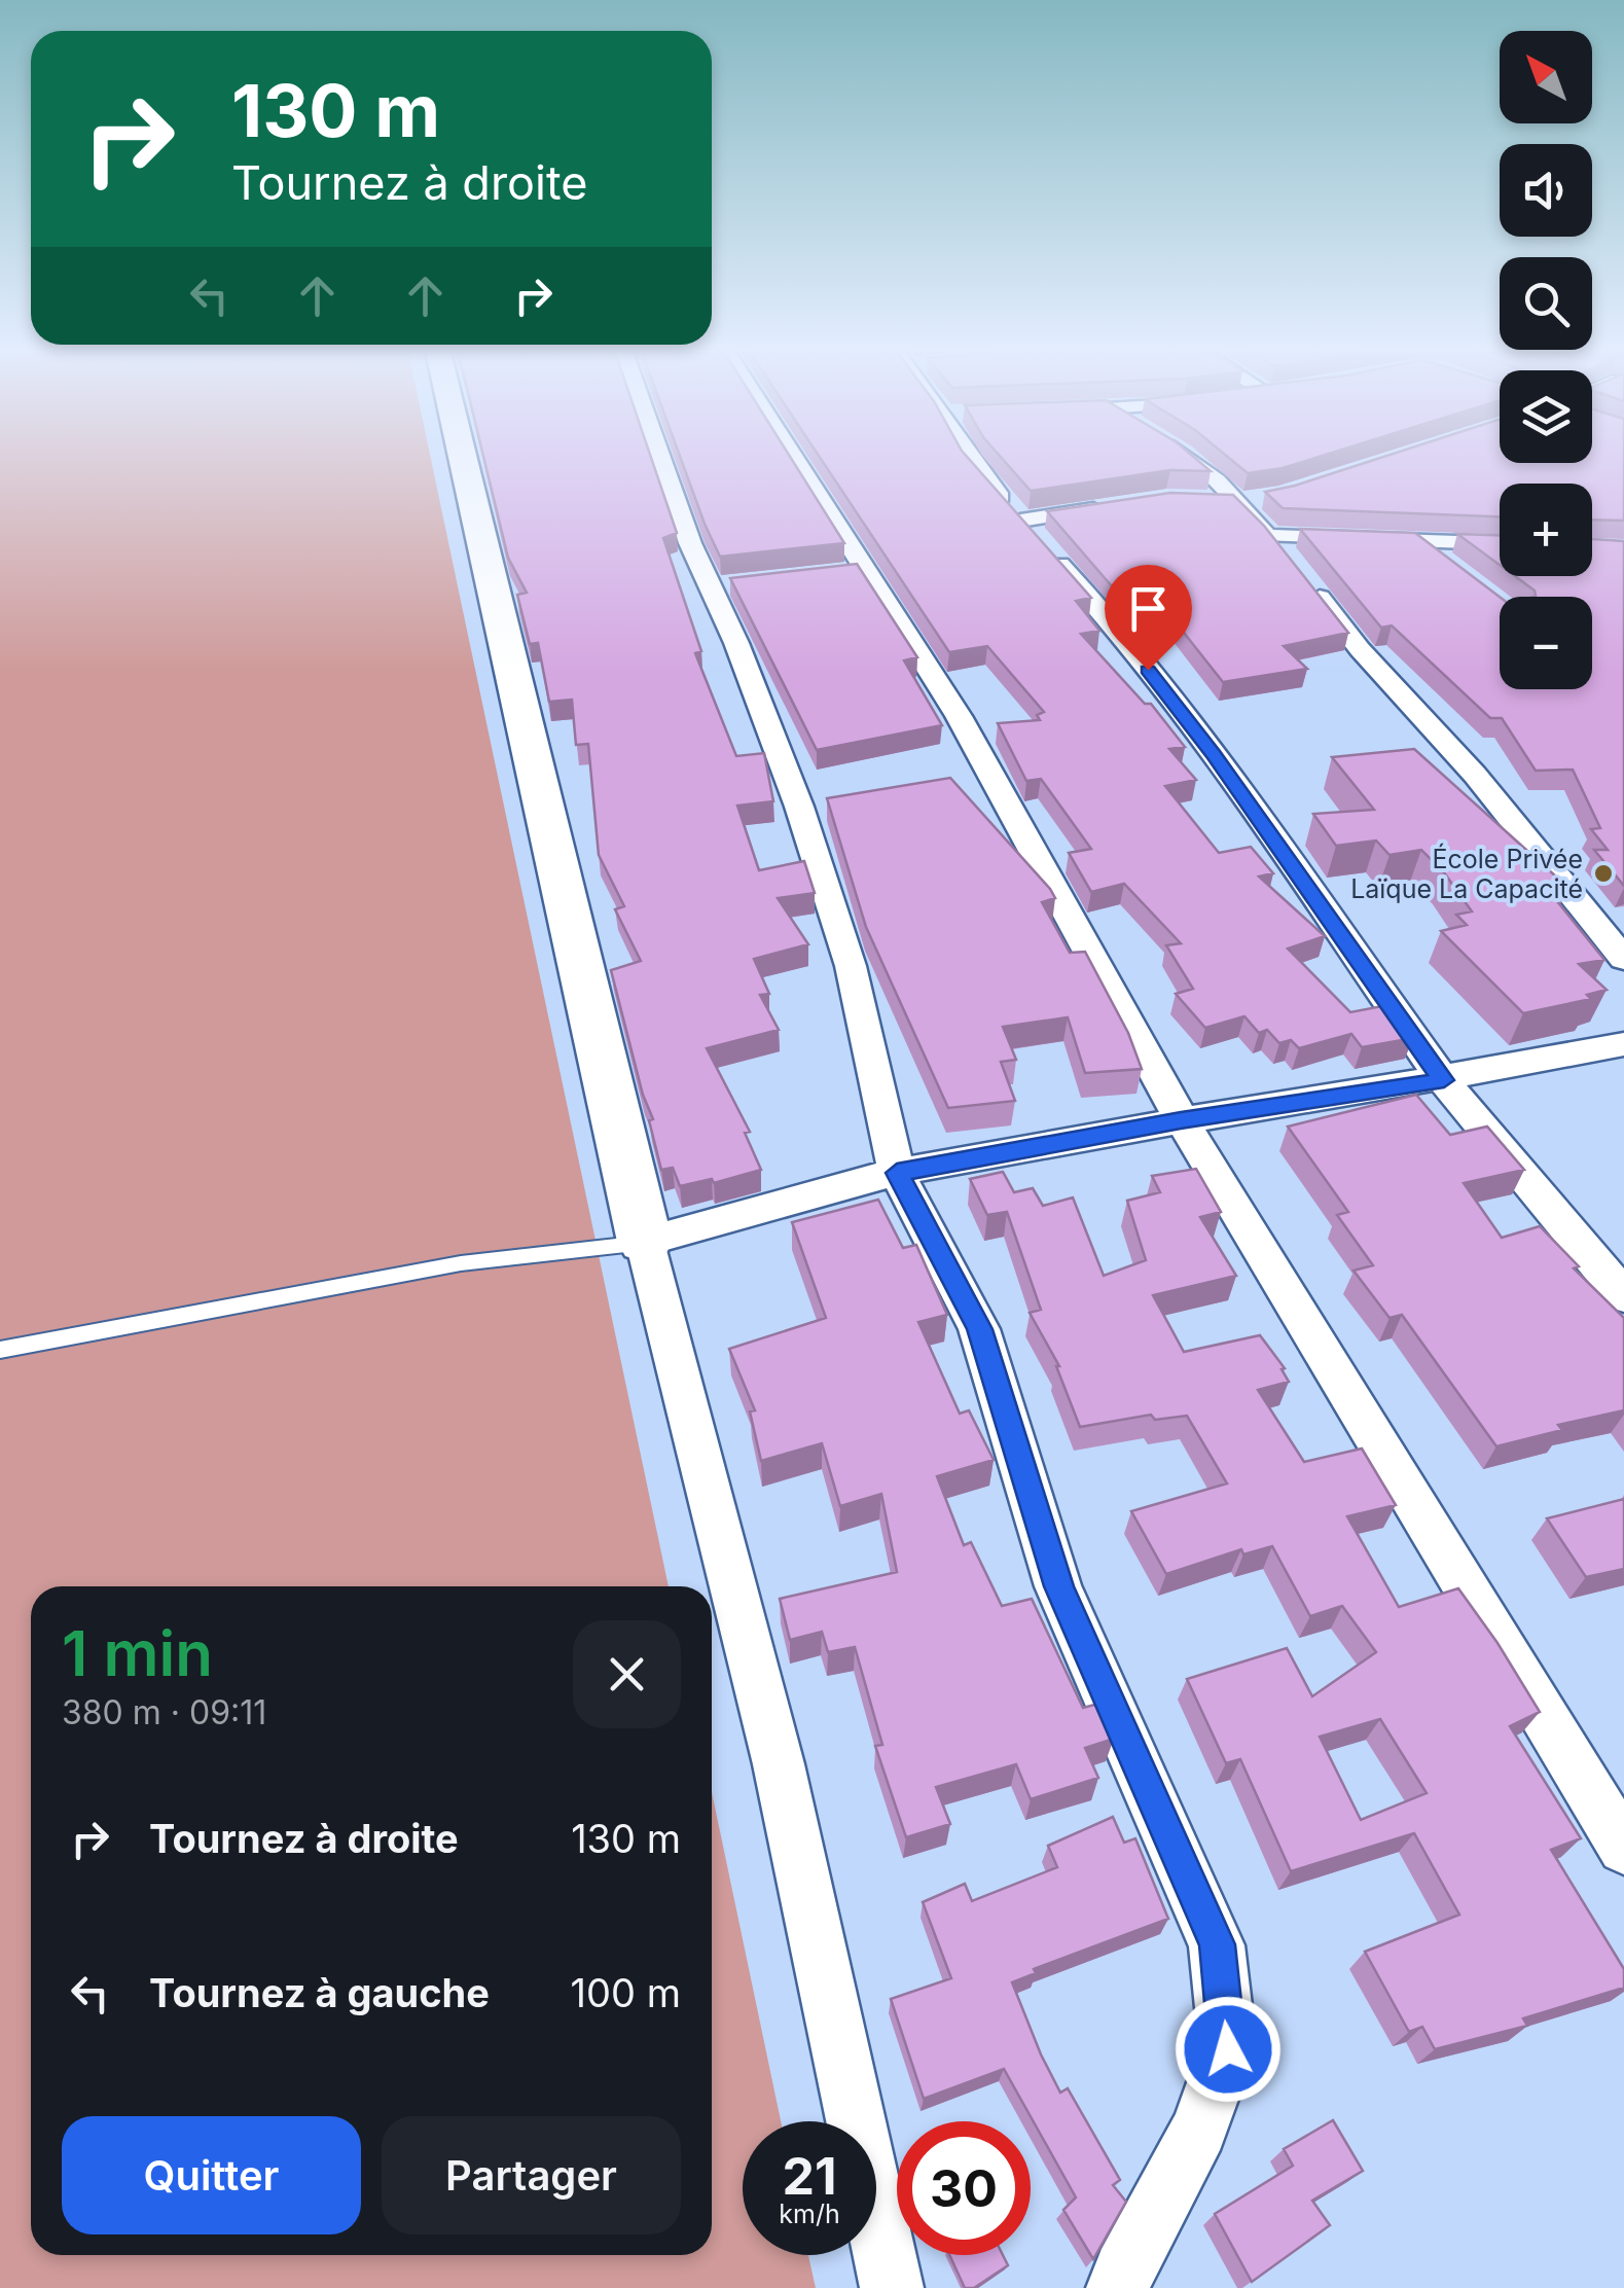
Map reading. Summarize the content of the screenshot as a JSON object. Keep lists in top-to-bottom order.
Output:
{
  "places": ["École Privée Laïque La Capacité"],
  "north": "top left",
  "page": {
    "map_buttons": ["+", "−"],
    "turn": ["130 m", "Tournez à droite"],
    "heading": ["1 min", "380 m · 09:11"],
    "list": [
      {
        "name": "Tournez à droite",
        "value": "130 m"
      },
      {
        "name": "Tournez à gauche",
        "value": "100 m"
      }
    ],
    "buttons": ["Quitter", "Partager"],
    "speed": "21 km/h",
    "limit": "30"
  }
}
